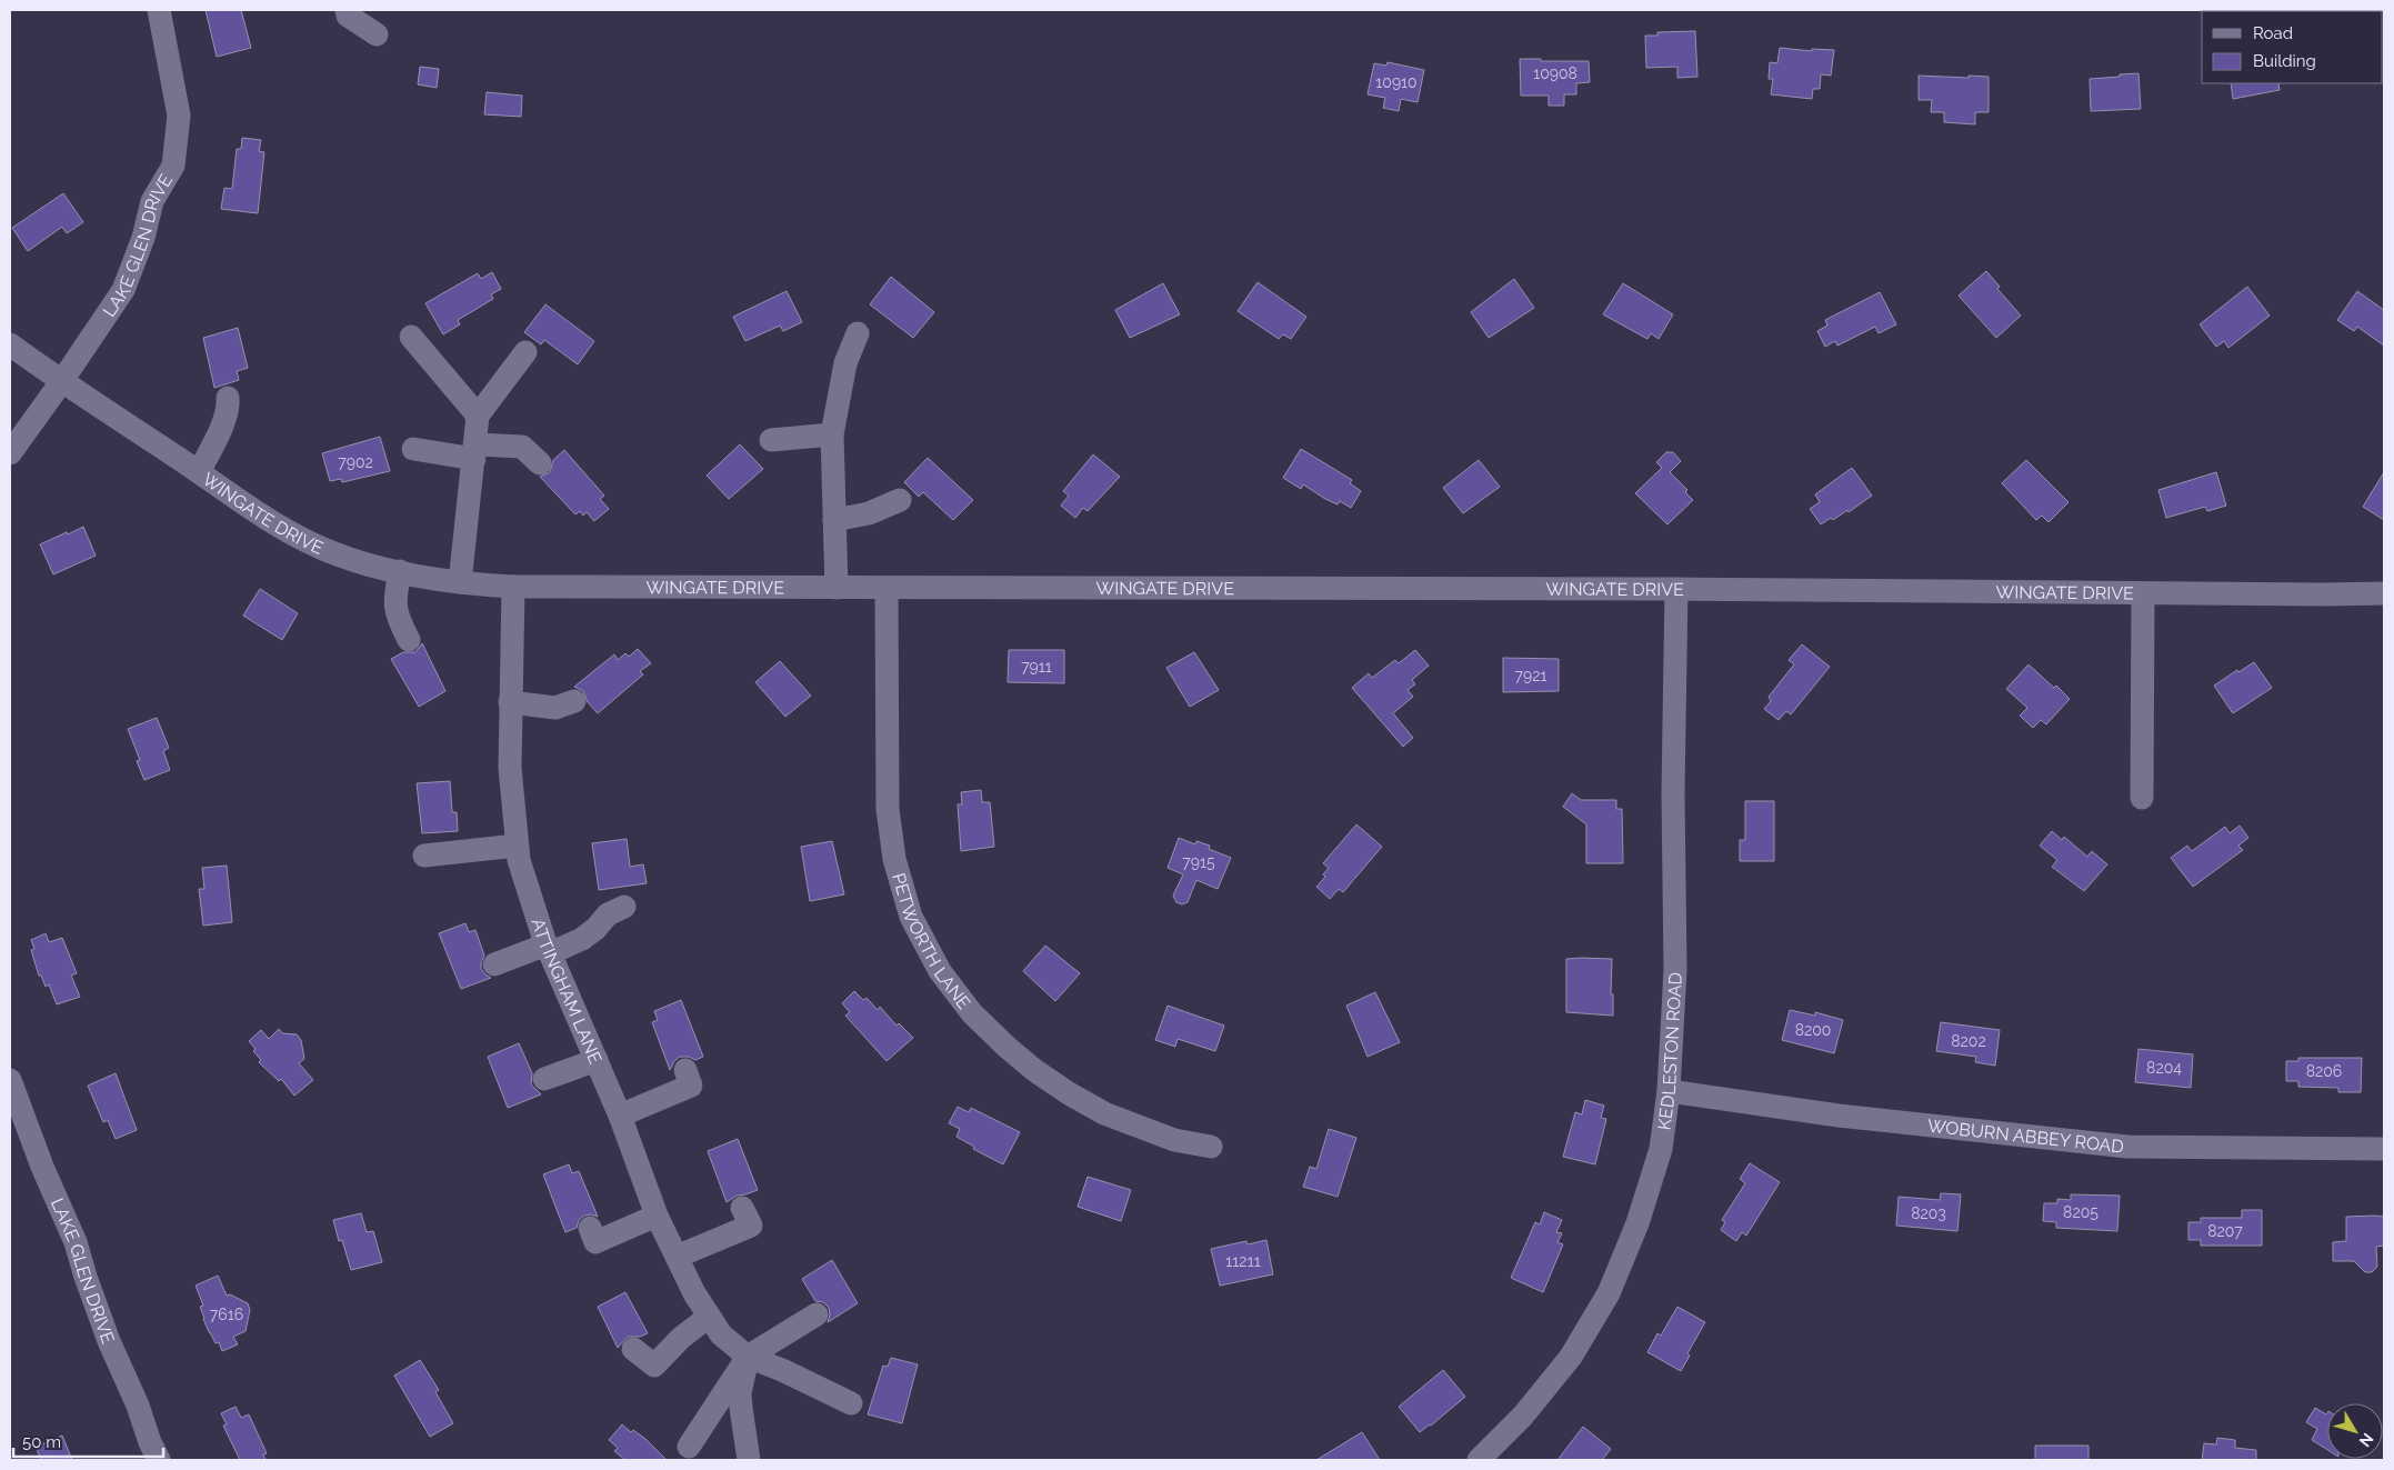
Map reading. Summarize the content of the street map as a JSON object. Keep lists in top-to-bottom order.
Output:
{
  "streets": {
    "street": [
      "LAKE GLEN DRIVE",
      "WINGATE DRIVE",
      "PETWORTH LANE",
      "ATTINGHAM LANE",
      "KEDLESTON ROAD",
      "WOBURN ABBEY ROAD"
    ]
  },
  "crossings": [
    ["LAKE GLEN DRIVE", "WINGATE DRIVE"],
    ["WINGATE DRIVE", "PETWORTH LANE"],
    ["WINGATE DRIVE", "ATTINGHAM LANE"],
    ["WINGATE DRIVE", "KEDLESTON ROAD"],
    ["KEDLESTON ROAD", "WOBURN ABBEY ROAD"]
  ],
  "house_numbers": [
    "10908",
    "10910",
    "7902",
    "7911",
    "7921",
    "7915",
    "8200",
    "8202",
    "8204",
    "8206",
    "8205",
    "8203",
    "8207",
    "11211",
    "7616"
  ],
  "legend": ["Road", "Building"],
  "scale_bar": "50 m",
  "north": "bottom right"
}
